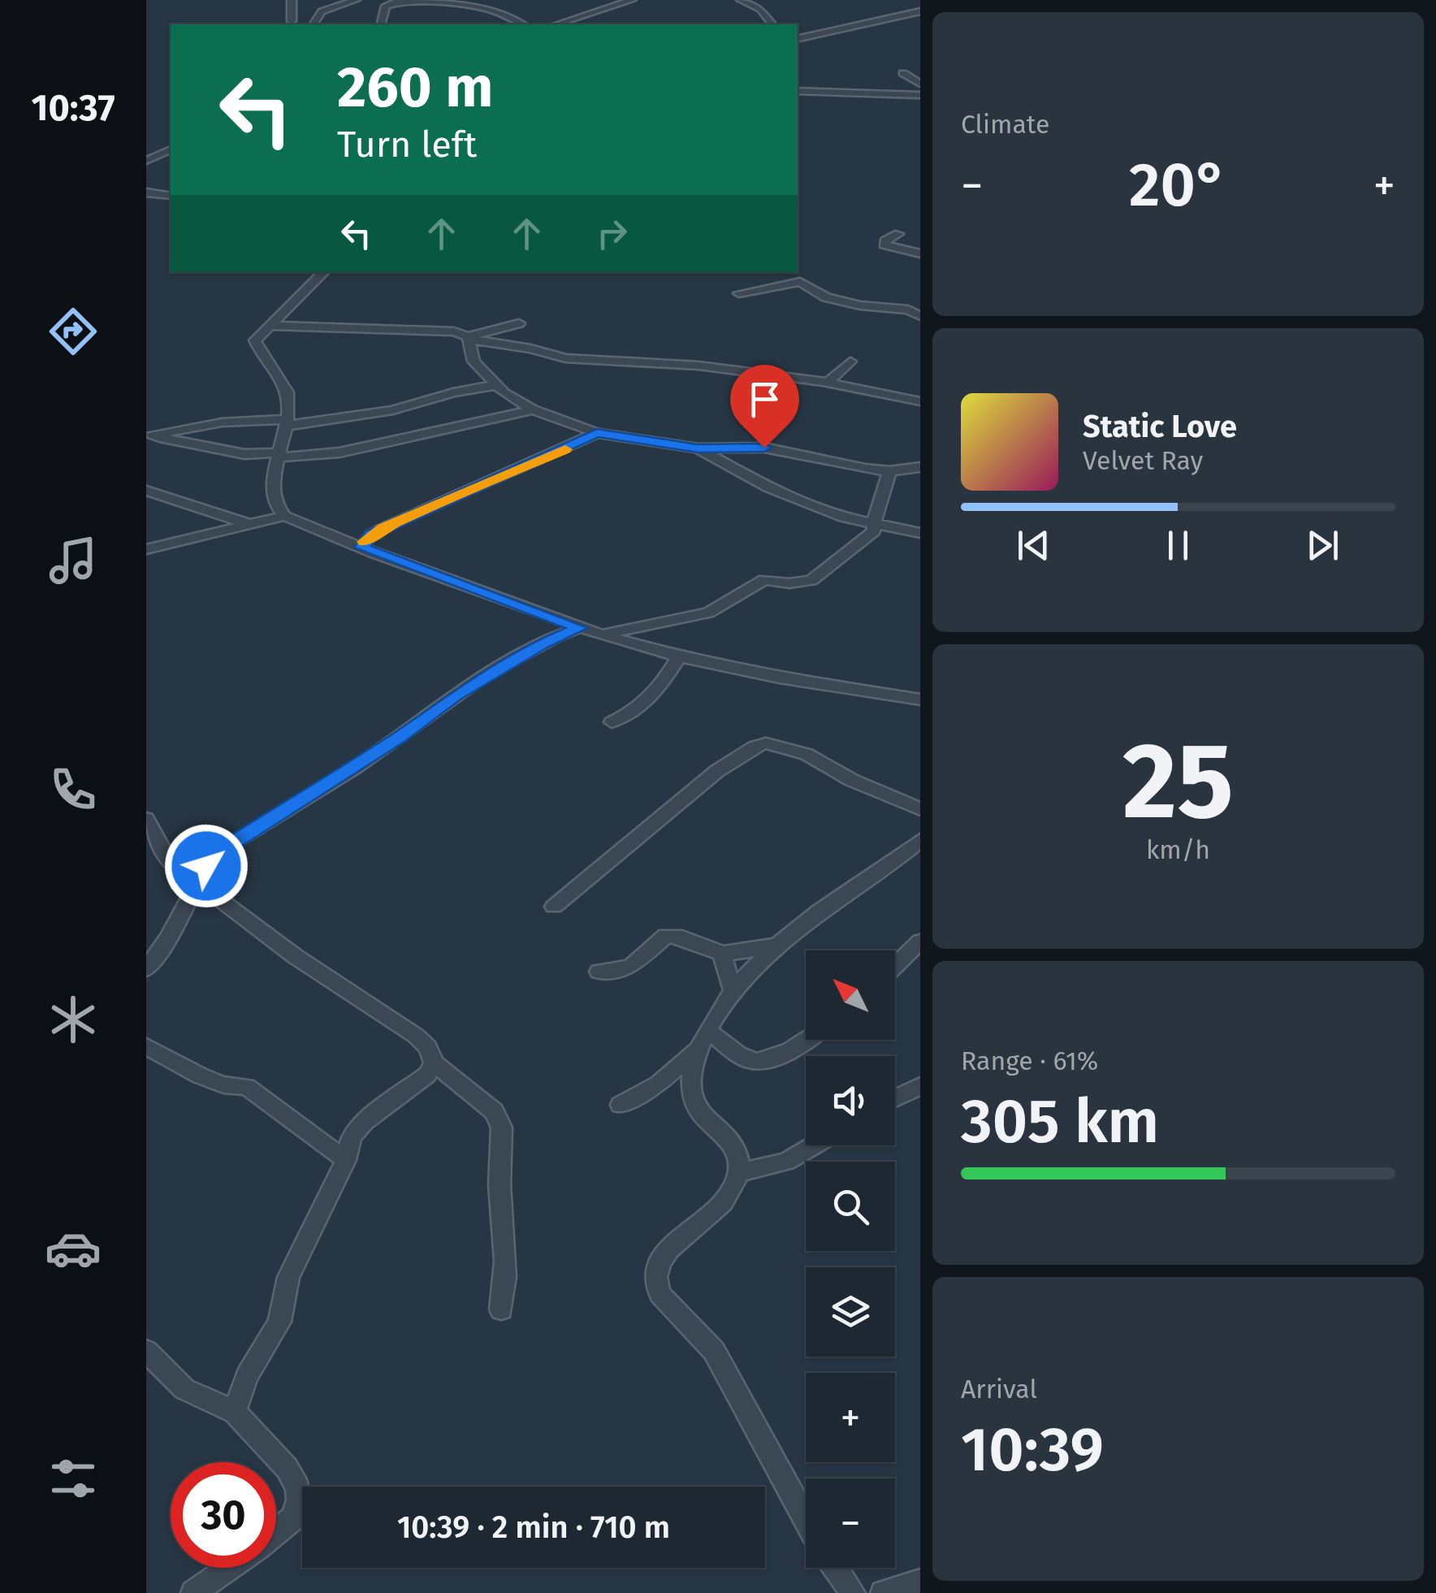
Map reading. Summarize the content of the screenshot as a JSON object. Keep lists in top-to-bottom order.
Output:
{
  "north": "top left",
  "page": {
    "tabs": "10:37",
    "tile": [
      "Climate",
      ["25", "km/h"],
      ["Range · 61%", "305 km"],
      ["Arrival", "10:39"]
    ],
    "turn": ["260 m", "Turn left"],
    "heat": ["−", "20°", "+"],
    "song": ["Static Love", "Velvet Ray"],
    "map_buttons": ["+", "−"],
    "limit": "30",
    "trip": "10:39 · 2 min · 710 m"
  }
}
